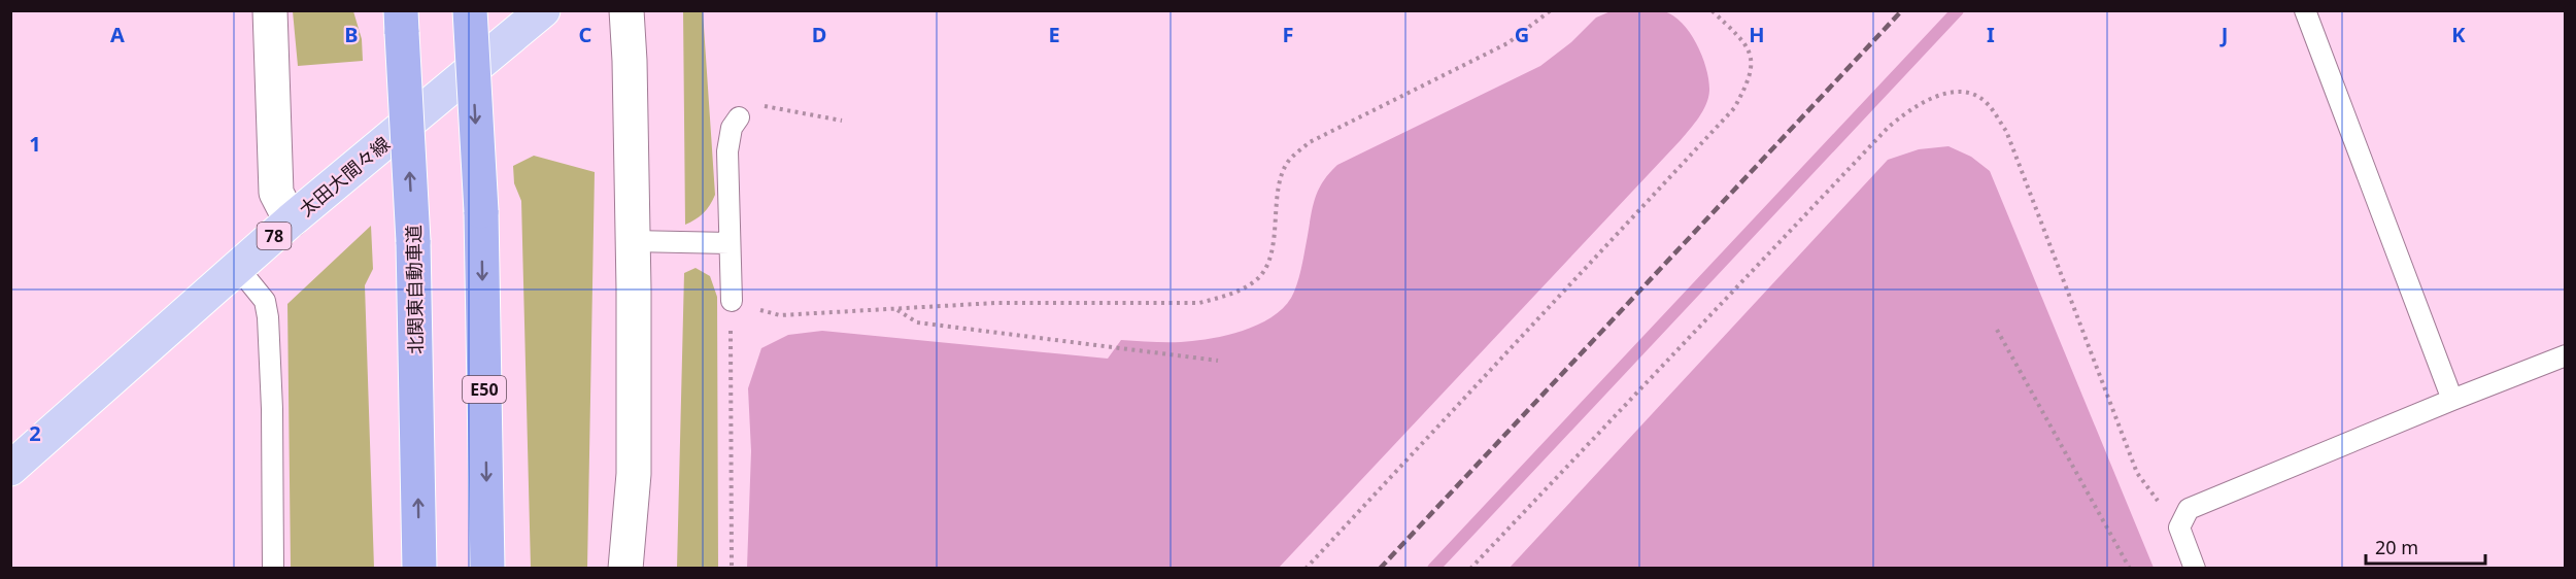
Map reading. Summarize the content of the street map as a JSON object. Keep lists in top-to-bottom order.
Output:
{
  "streets": {
    "highway": ["北関東自動車道", "E50"],
    "main road": ["太田大間々線", "78"]
  },
  "scale_bar": "20 m",
  "grid": {
    "columns": [
      "A",
      "B",
      "C",
      "D",
      "E",
      "F",
      "G",
      "H",
      "I",
      "J",
      "K"
    ],
    "rows": ["1", "2"]
  }
}
